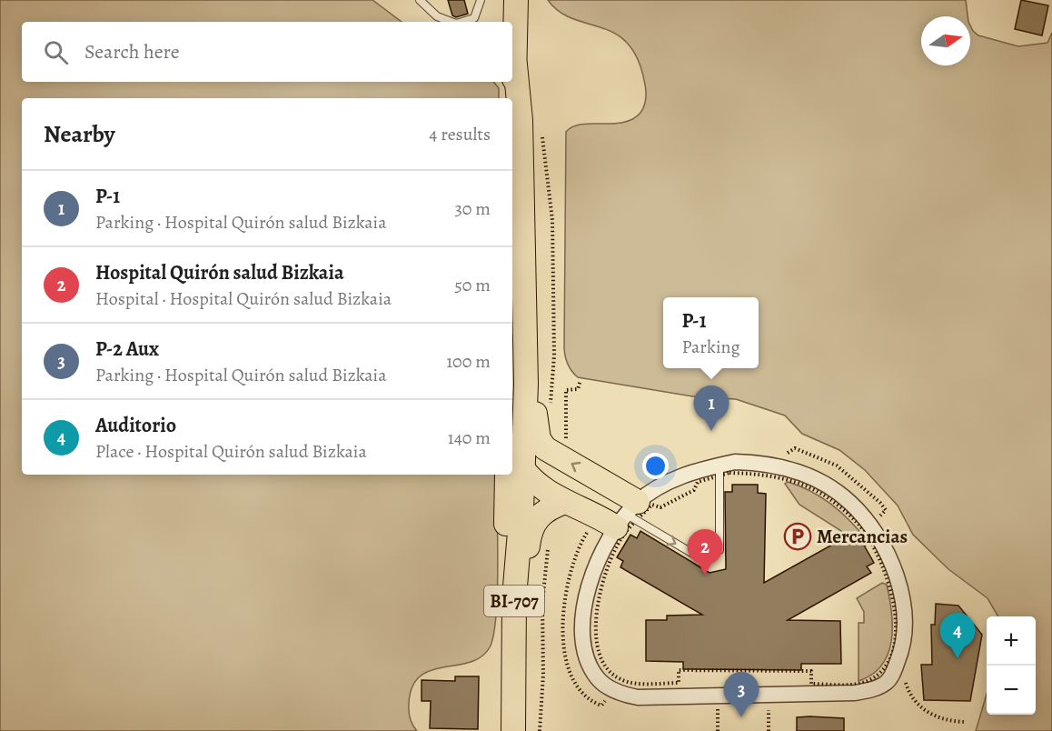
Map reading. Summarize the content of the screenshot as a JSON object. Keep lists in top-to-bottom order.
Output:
{
  "streets": {
    "main road": ["BI-707"]
  },
  "places": {
    "parking": ["Mercancias"]
  },
  "north": "right",
  "page": {
    "search": "Search here",
    "heading": ["Nearby", "4 results"],
    "list": [
      {
        "mark": "1",
        "name": "P-1",
        "note": "Parking · Hospital Quirón salud Bizkaia",
        "value": "30 m"
      },
      {
        "mark": "2",
        "name": "Hospital Quirón salud Bizkaia",
        "note": "Hospital · Hospital Quirón salud Bizkaia",
        "value": "50 m"
      },
      {
        "mark": "3",
        "name": "P-2 Aux",
        "note": "Parking · Hospital Quirón salud Bizkaia",
        "value": "100 m"
      },
      {
        "mark": "4",
        "name": "Auditorio",
        "note": "Place · Hospital Quirón salud Bizkaia",
        "value": "140 m"
      }
    ],
    "popup": ["P-1", "Parking"],
    "pins": [
      "1",
      "2",
      "4",
      "3"
    ],
    "map_buttons": ["+", "−"]
  }
}
